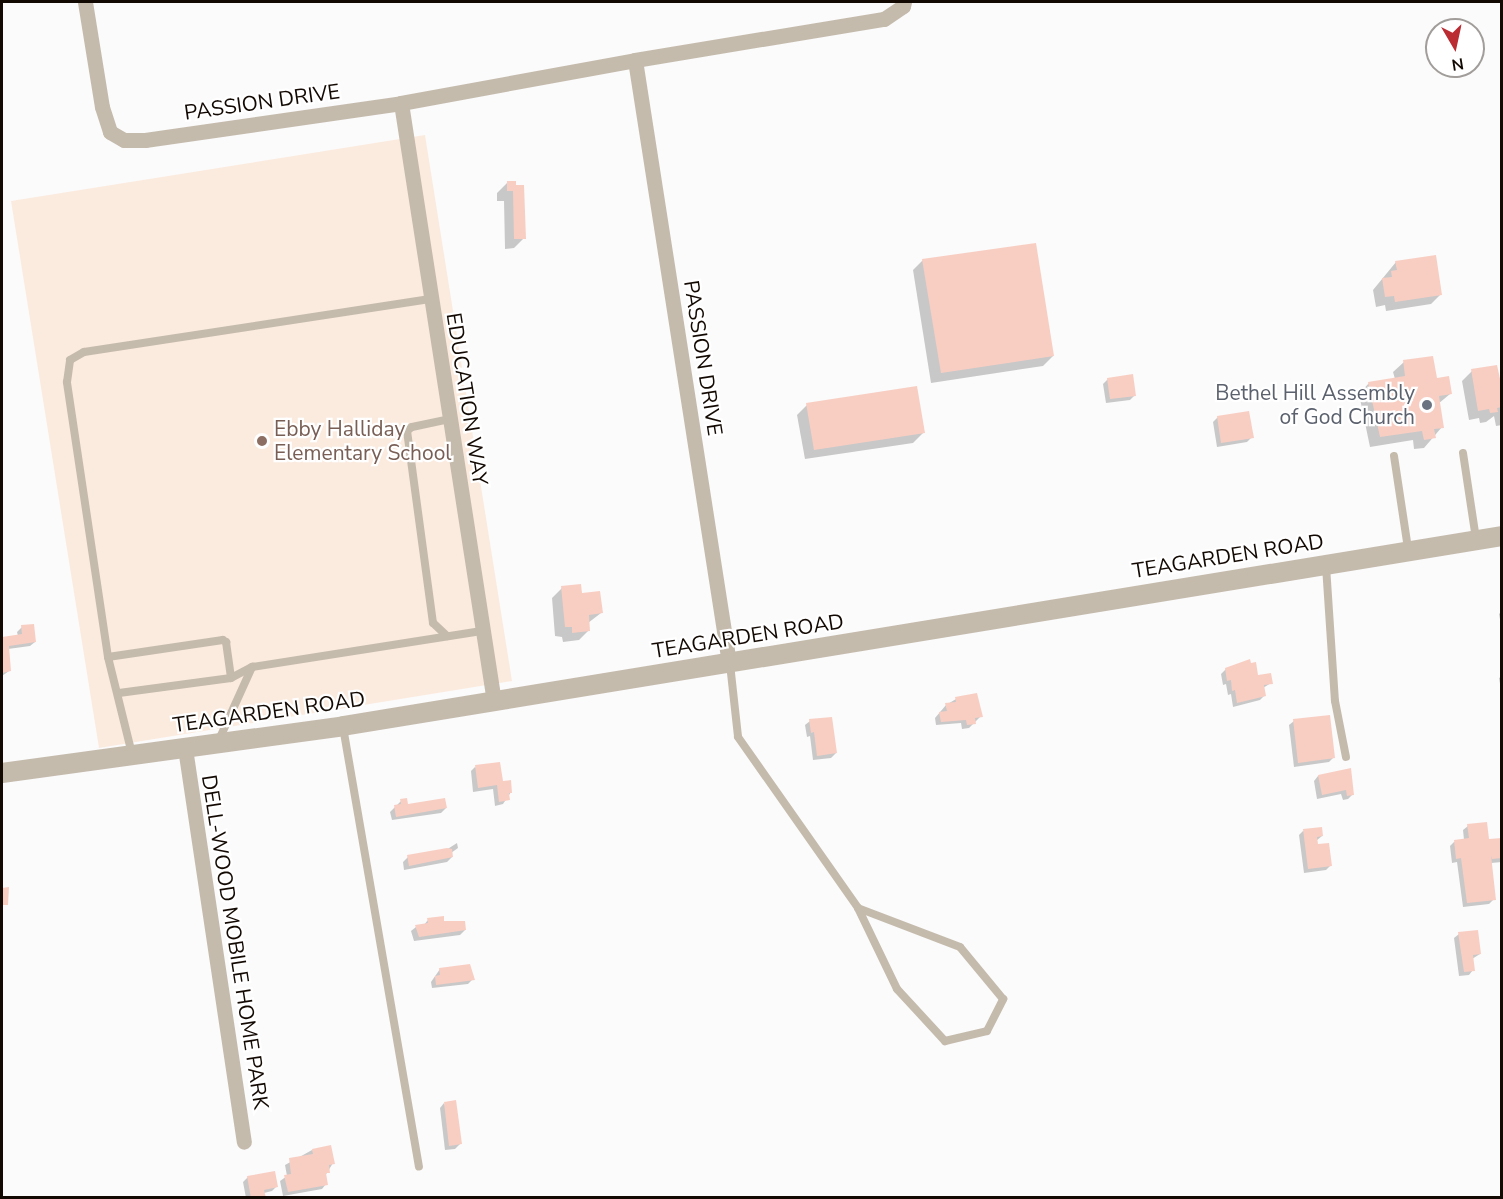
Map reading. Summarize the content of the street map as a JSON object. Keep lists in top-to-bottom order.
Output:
{
  "streets": {
    "street": [
      "PASSION DRIVE",
      "EDUCATION WAY",
      "TEAGARDEN ROAD",
      "DELL-WOOD MOBILE HOME PARK"
    ]
  },
  "crossings": [
    ["PASSION DRIVE", "EDUCATION WAY"],
    ["PASSION DRIVE", "TEAGARDEN ROAD"],
    ["EDUCATION WAY", "TEAGARDEN ROAD"],
    ["TEAGARDEN ROAD", "DELL-WOOD MOBILE HOME PARK"]
  ],
  "places": ["Bethel Hill Assembly of God Church", "Ebby Halliday Elementary School"],
  "north": "bottom"
}
